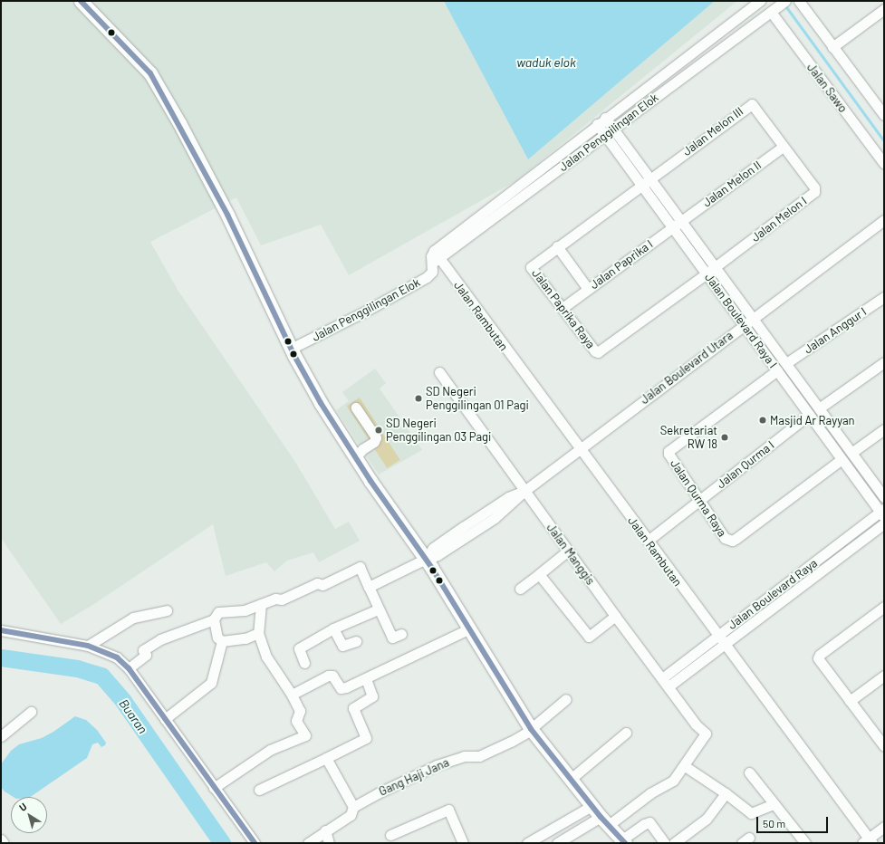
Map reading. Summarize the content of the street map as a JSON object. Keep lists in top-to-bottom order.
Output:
{
  "streets": {
    "street": [
      "Jalan Sawo",
      "Jalan Melon III",
      "Jalan Penggilingan Elok",
      "Jalan Melon II",
      "Jalan Melon I",
      "Jalan Paprika I",
      "Jalan Paprika Raya",
      "Jalan Rambutan",
      "Jalan Boulevard Raya I",
      "Jalan Anggur I",
      "Jalan Boulevard Utara",
      "Jalan Qurma I",
      "Jalan Qurma Raya",
      "Jalan Manggis",
      "Jalan Boulevard Raya",
      "Gang Haji Jana"
    ]
  },
  "crossings": [
    ["Jalan Sawo", "Jalan Penggilingan Elok"],
    ["Jalan Melon III", "Jalan Melon II"],
    ["Jalan Melon III", "Jalan Melon I"],
    ["Jalan Melon III", "Jalan Paprika Raya"],
    ["Jalan Melon III", "Jalan Boulevard Raya I"],
    ["Jalan Penggilingan Elok", "Jalan Rambutan"],
    ["Jalan Penggilingan Elok", "Jalan Boulevard Raya I"],
    ["Jalan Melon II", "Jalan Melon I"],
    ["Jalan Melon II", "Jalan Paprika I"],
    ["Jalan Melon II", "Jalan Boulevard Raya I"],
    ["Jalan Melon I", "Jalan Paprika Raya"],
    ["Jalan Melon I", "Jalan Boulevard Raya I"],
    ["Jalan Paprika I", "Jalan Paprika Raya"],
    ["Jalan Paprika I", "Jalan Boulevard Raya I"],
    ["Jalan Paprika Raya", "Jalan Boulevard Raya I"],
    ["Jalan Rambutan", "Jalan Boulevard Utara"],
    ["Jalan Rambutan", "Jalan Qurma I"],
    ["Jalan Rambutan", "Jalan Boulevard Raya"],
    ["Jalan Boulevard Raya I", "Jalan Anggur I"],
    ["Jalan Boulevard Raya I", "Jalan Boulevard Utara"],
    ["Jalan Boulevard Raya I", "Jalan Qurma I"],
    ["Jalan Boulevard Raya I", "Jalan Qurma Raya"],
    ["Jalan Boulevard Raya I", "Jalan Boulevard Raya"],
    ["Jalan Boulevard Utara", "Jalan Manggis"],
    ["Jalan Qurma I", "Jalan Qurma Raya"],
    ["Jalan Manggis", "Jalan Boulevard Raya"]
  ],
  "water": ["waduk elok", "Buaran"],
  "places": [
    "SD Negeri Penggilingan 01 Pagi",
    "Masjid Ar Rayyan",
    "SD Negeri Penggilingan 03 Pagi",
    "Sekretariat RW 18"
  ],
  "scale_bar": "50 m",
  "north": "top left"
}
